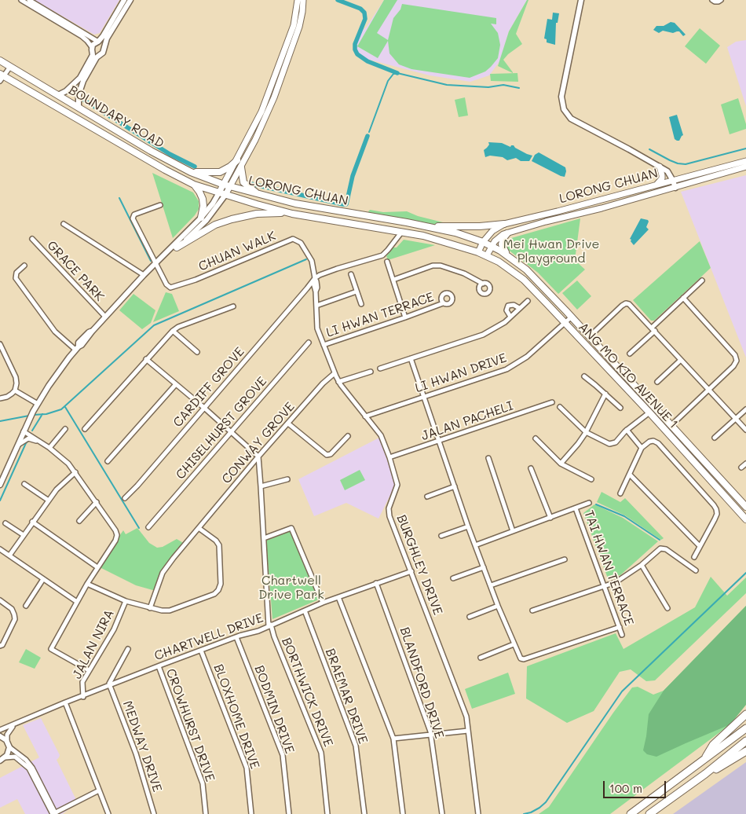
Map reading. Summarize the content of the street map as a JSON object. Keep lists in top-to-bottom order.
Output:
{
  "streets": {
    "main road": ["BOUNDARY ROAD", "LORONG CHUAN", "ANG MO KIO AVENUE 1"],
    "street": [
      "CHUAN WALK",
      "GRACE PARK",
      "LI HWAN TERRACE",
      "LI HWAN DRIVE",
      "CARDIFF GROVE",
      "JALAN PACHELI",
      "CHISELHURST GROVE",
      "CONWAY GROVE",
      "BURGHLEY DRIVE",
      "TAI HWAN TERRACE",
      "CHARTWELL DRIVE",
      "JALAN NIRA",
      "BLANDFORD DRIVE",
      "BORTHWICK DRIVE",
      "BRAEMAR DRIVE",
      "BODMIN DRIVE",
      "BLOXHOME DRIVE",
      "CROWHURST DRIVE",
      "MEDWAY DRIVE"
    ]
  },
  "crossings": [
    ["BOUNDARY ROAD", "LORONG CHUAN"],
    ["LORONG CHUAN", "ANG MO KIO AVENUE 1"],
    ["CHUAN WALK", "CARDIFF GROVE"],
    ["CHUAN WALK", "BURGHLEY DRIVE"],
    ["LI HWAN TERRACE", "BURGHLEY DRIVE"],
    ["LI HWAN DRIVE", "ANG MO KIO AVENUE 1"],
    ["LI HWAN DRIVE", "BURGHLEY DRIVE"],
    ["CARDIFF GROVE", "BURGHLEY DRIVE"],
    ["JALAN PACHELI", "BURGHLEY DRIVE"],
    ["CONWAY GROVE", "BURGHLEY DRIVE"],
    ["CONWAY GROVE", "BORTHWICK DRIVE"],
    ["BURGHLEY DRIVE", "CHARTWELL DRIVE"],
    ["CHARTWELL DRIVE", "JALAN NIRA"],
    ["CHARTWELL DRIVE", "BLANDFORD DRIVE"],
    ["CHARTWELL DRIVE", "BORTHWICK DRIVE"],
    ["CHARTWELL DRIVE", "BRAEMAR DRIVE"],
    ["CHARTWELL DRIVE", "BODMIN DRIVE"],
    ["CHARTWELL DRIVE", "BLOXHOME DRIVE"],
    ["CHARTWELL DRIVE", "CROWHURST DRIVE"],
    ["CHARTWELL DRIVE", "MEDWAY DRIVE"]
  ],
  "parks": ["Mei Hwan Drive Playground", "Chartwell Drive Park"],
  "scale_bar": "100 m"
}
